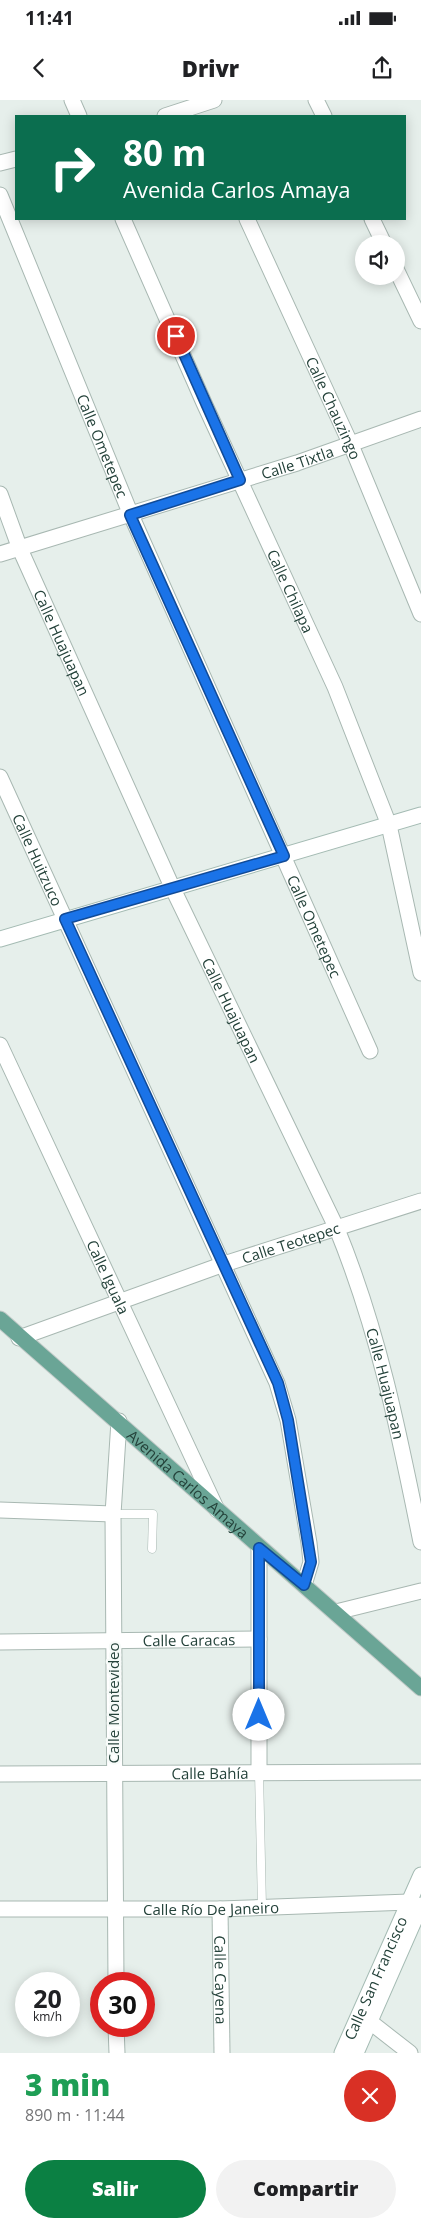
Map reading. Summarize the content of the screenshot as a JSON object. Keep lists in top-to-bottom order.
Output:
{
  "streets": {
    "main road": ["Avenida Carlos Amaya"],
    "street": [
      "Calle Chauzingo",
      "Calle Ometepec",
      "Calle Tixtla",
      "Calle Chilapa",
      "Calle Huajuapan",
      "Calle Huitzuco",
      "Calle Teotepec",
      "Calle Iguala",
      "Calle Caracas",
      "Calle Montevideo",
      "Calle Bahía",
      "Calle Río De Janeiro",
      "Calle San Francisco",
      "Calle Cayena"
    ]
  },
  "crossings": [
    ["Calle Chauzingo", "Calle Tixtla"],
    ["Calle Ometepec", "Calle Tixtla"],
    ["Calle Tixtla", "Calle Chilapa"],
    ["Calle Tixtla", "Calle Huajuapan"],
    ["Calle Huajuapan", "Calle Teotepec"],
    ["Calle Huitzuco", "Calle Teotepec"],
    ["Calle Huitzuco", "Avenida Carlos Amaya"],
    ["Calle Teotepec", "Calle Iguala"],
    ["Calle Teotepec", "Avenida Carlos Amaya"],
    ["Calle Iguala", "Avenida Carlos Amaya"],
    ["Avenida Carlos Amaya", "Calle Montevideo"],
    ["Calle Caracas", "Calle Montevideo"],
    ["Calle Montevideo", "Calle Bahía"],
    ["Calle Montevideo", "Calle Río De Janeiro"],
    ["Calle Río De Janeiro", "Calle San Francisco"],
    ["Calle Río De Janeiro", "Calle Cayena"]
  ],
  "page": {
    "status": "11:41",
    "header": "Drivr",
    "turn": ["80 m", "Avenida Carlos Amaya"],
    "speed": "20 km/h",
    "limit": "30",
    "heading": ["3 min", "890 m · 11:44"],
    "buttons": ["Salir", "Compartir"]
  }
}
